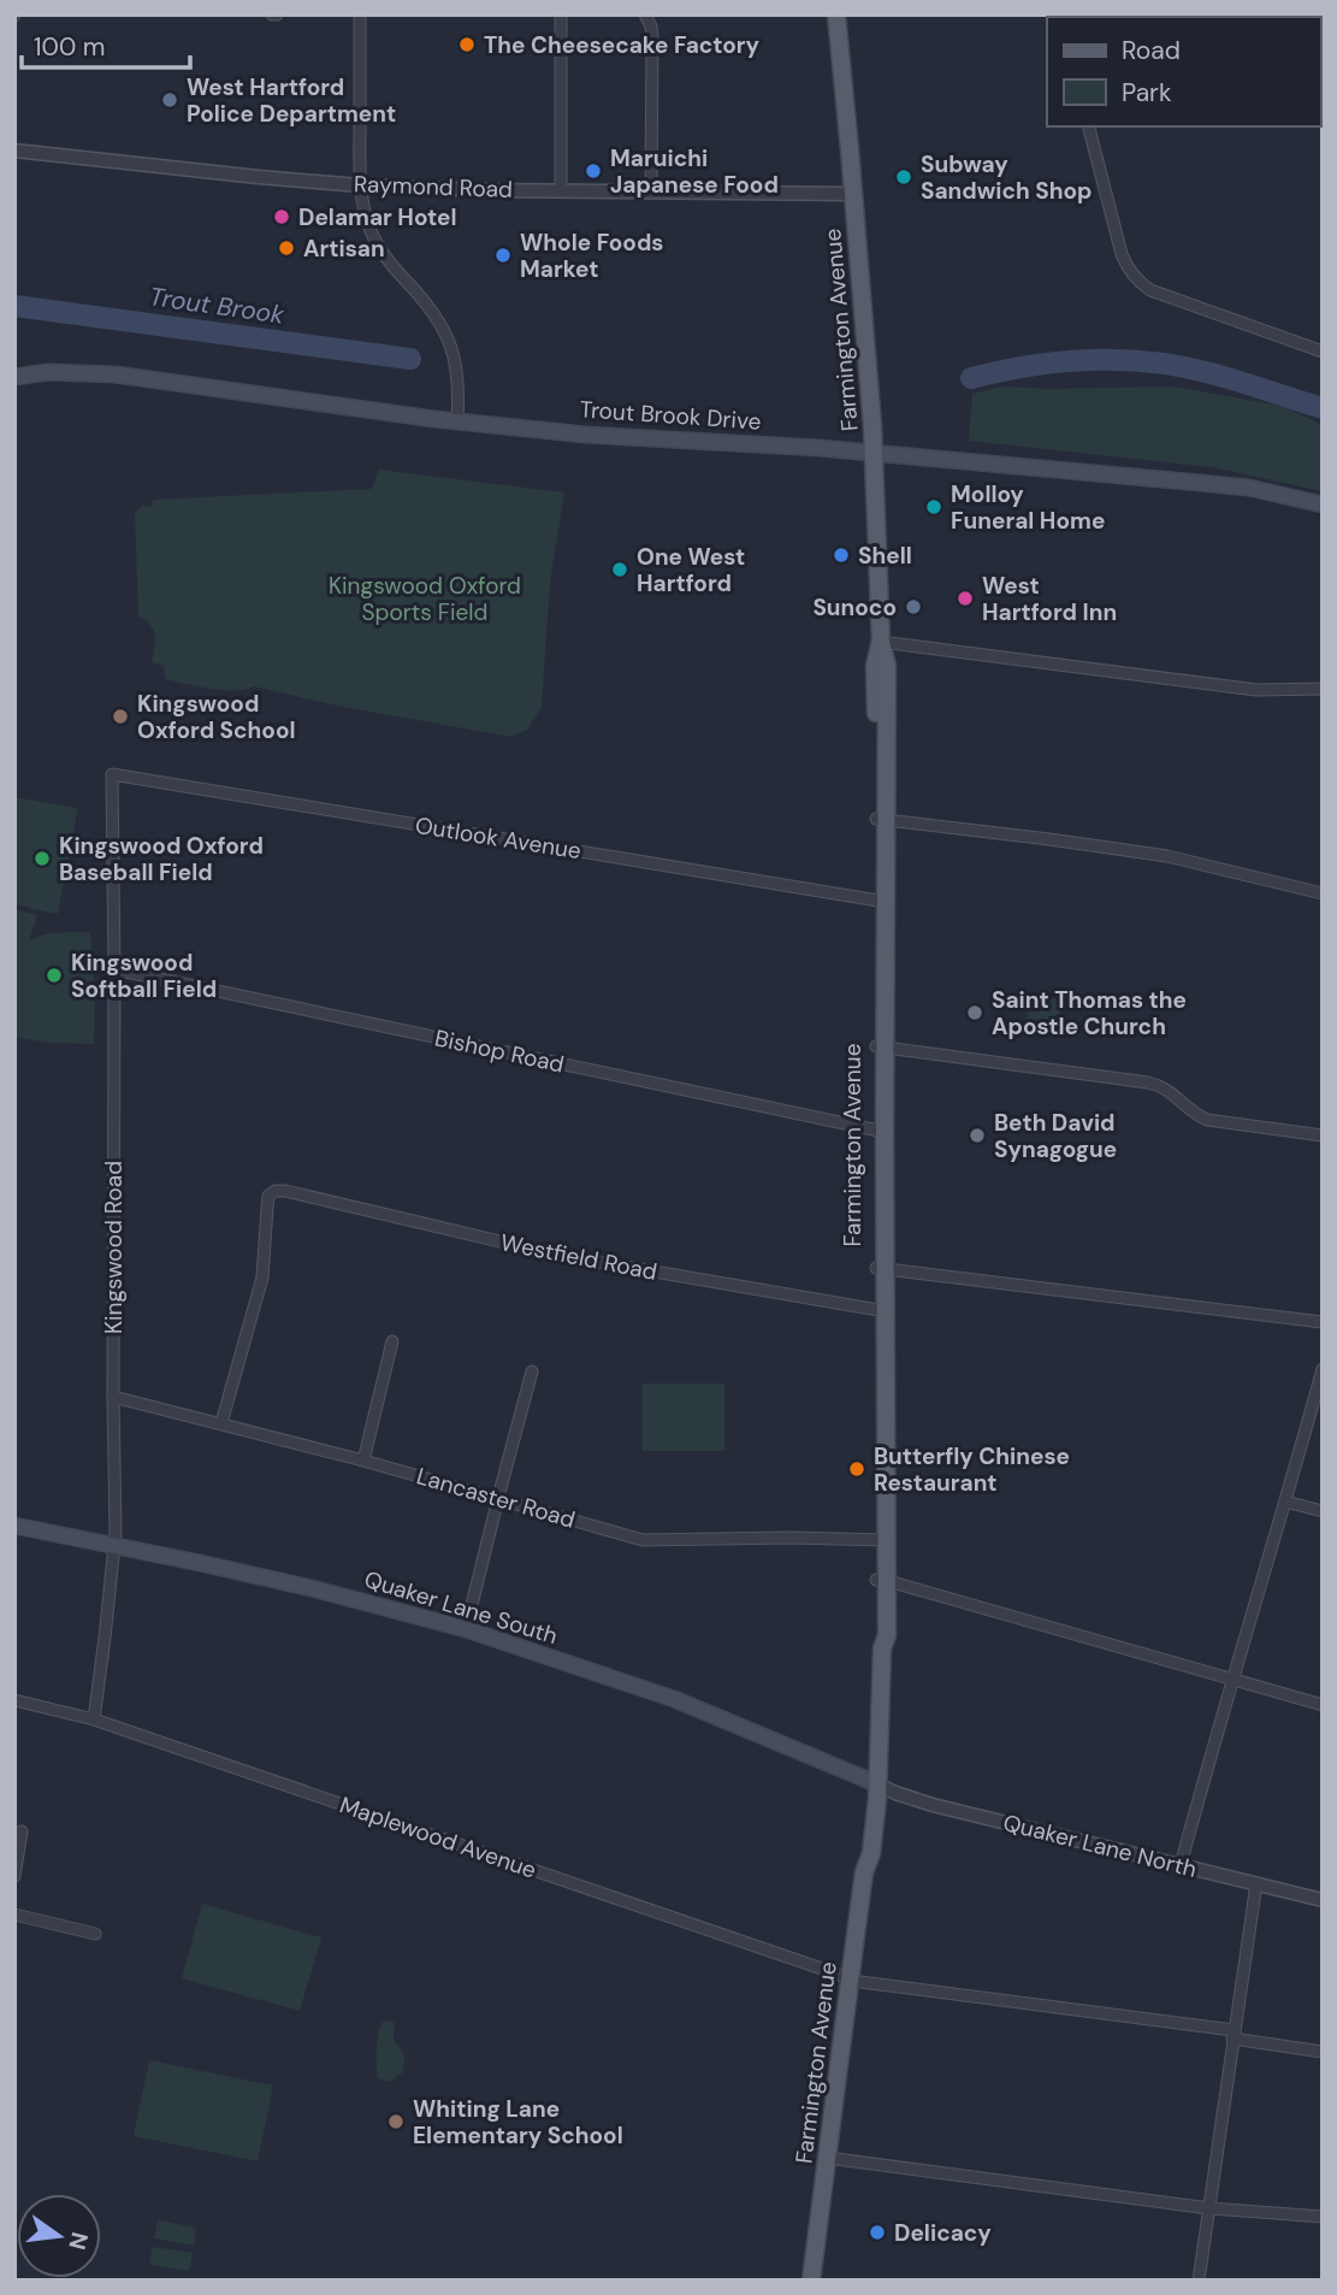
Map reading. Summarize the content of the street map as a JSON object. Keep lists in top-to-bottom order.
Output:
{
  "streets": {
    "main road": ["Farmington Avenue", "Trout Brook Drive", "Quaker Lane South"],
    "street": [
      "Raymond Road",
      "Outlook Avenue",
      "Bishop Road",
      "Kingswood Road",
      "Westfield Road",
      "Lancaster Road",
      "Maplewood Avenue",
      "Quaker Lane North"
    ]
  },
  "crossings": [
    ["Raymond Road", "Farmington Avenue"],
    ["Farmington Avenue", "Trout Brook Drive"],
    ["Farmington Avenue", "Outlook Avenue"],
    ["Farmington Avenue", "Bishop Road"],
    ["Farmington Avenue", "Westfield Road"],
    ["Farmington Avenue", "Lancaster Road"],
    ["Farmington Avenue", "Quaker Lane South"],
    ["Farmington Avenue", "Maplewood Avenue"],
    ["Farmington Avenue", "Quaker Lane North"],
    ["Outlook Avenue", "Kingswood Road"],
    ["Bishop Road", "Kingswood Road"],
    ["Kingswood Road", "Lancaster Road"],
    ["Kingswood Road", "Quaker Lane South"],
    ["Kingswood Road", "Maplewood Avenue"],
    ["Westfield Road", "Lancaster Road"],
    ["Quaker Lane South", "Quaker Lane North"]
  ],
  "water": ["Trout Brook"],
  "parks": ["Kingswood Oxford Sports Field"],
  "places": [
    "The Cheesecake Factory",
    "West Hartford Police Department",
    "Maruichi Japanese Food",
    "Subway Sandwich Shop",
    "Delamar Hotel",
    "Artisan",
    "Whole Foods Market",
    "Molloy Funeral Home",
    "Shell",
    "One West Hartford",
    "West Hartford Inn",
    "Sunoco",
    "Kingswood Oxford School",
    "Kingswood Oxford Baseball Field",
    "Kingswood Softball Field",
    "Saint Thomas the Apostle Church",
    "Beth David Synagogue",
    "Butterfly Chinese Restaurant",
    "Whiting Lane Elementary School",
    "Delicacy"
  ],
  "legend": ["Road", "Park"],
  "scale_bar": "100 m",
  "north": "right"
}
